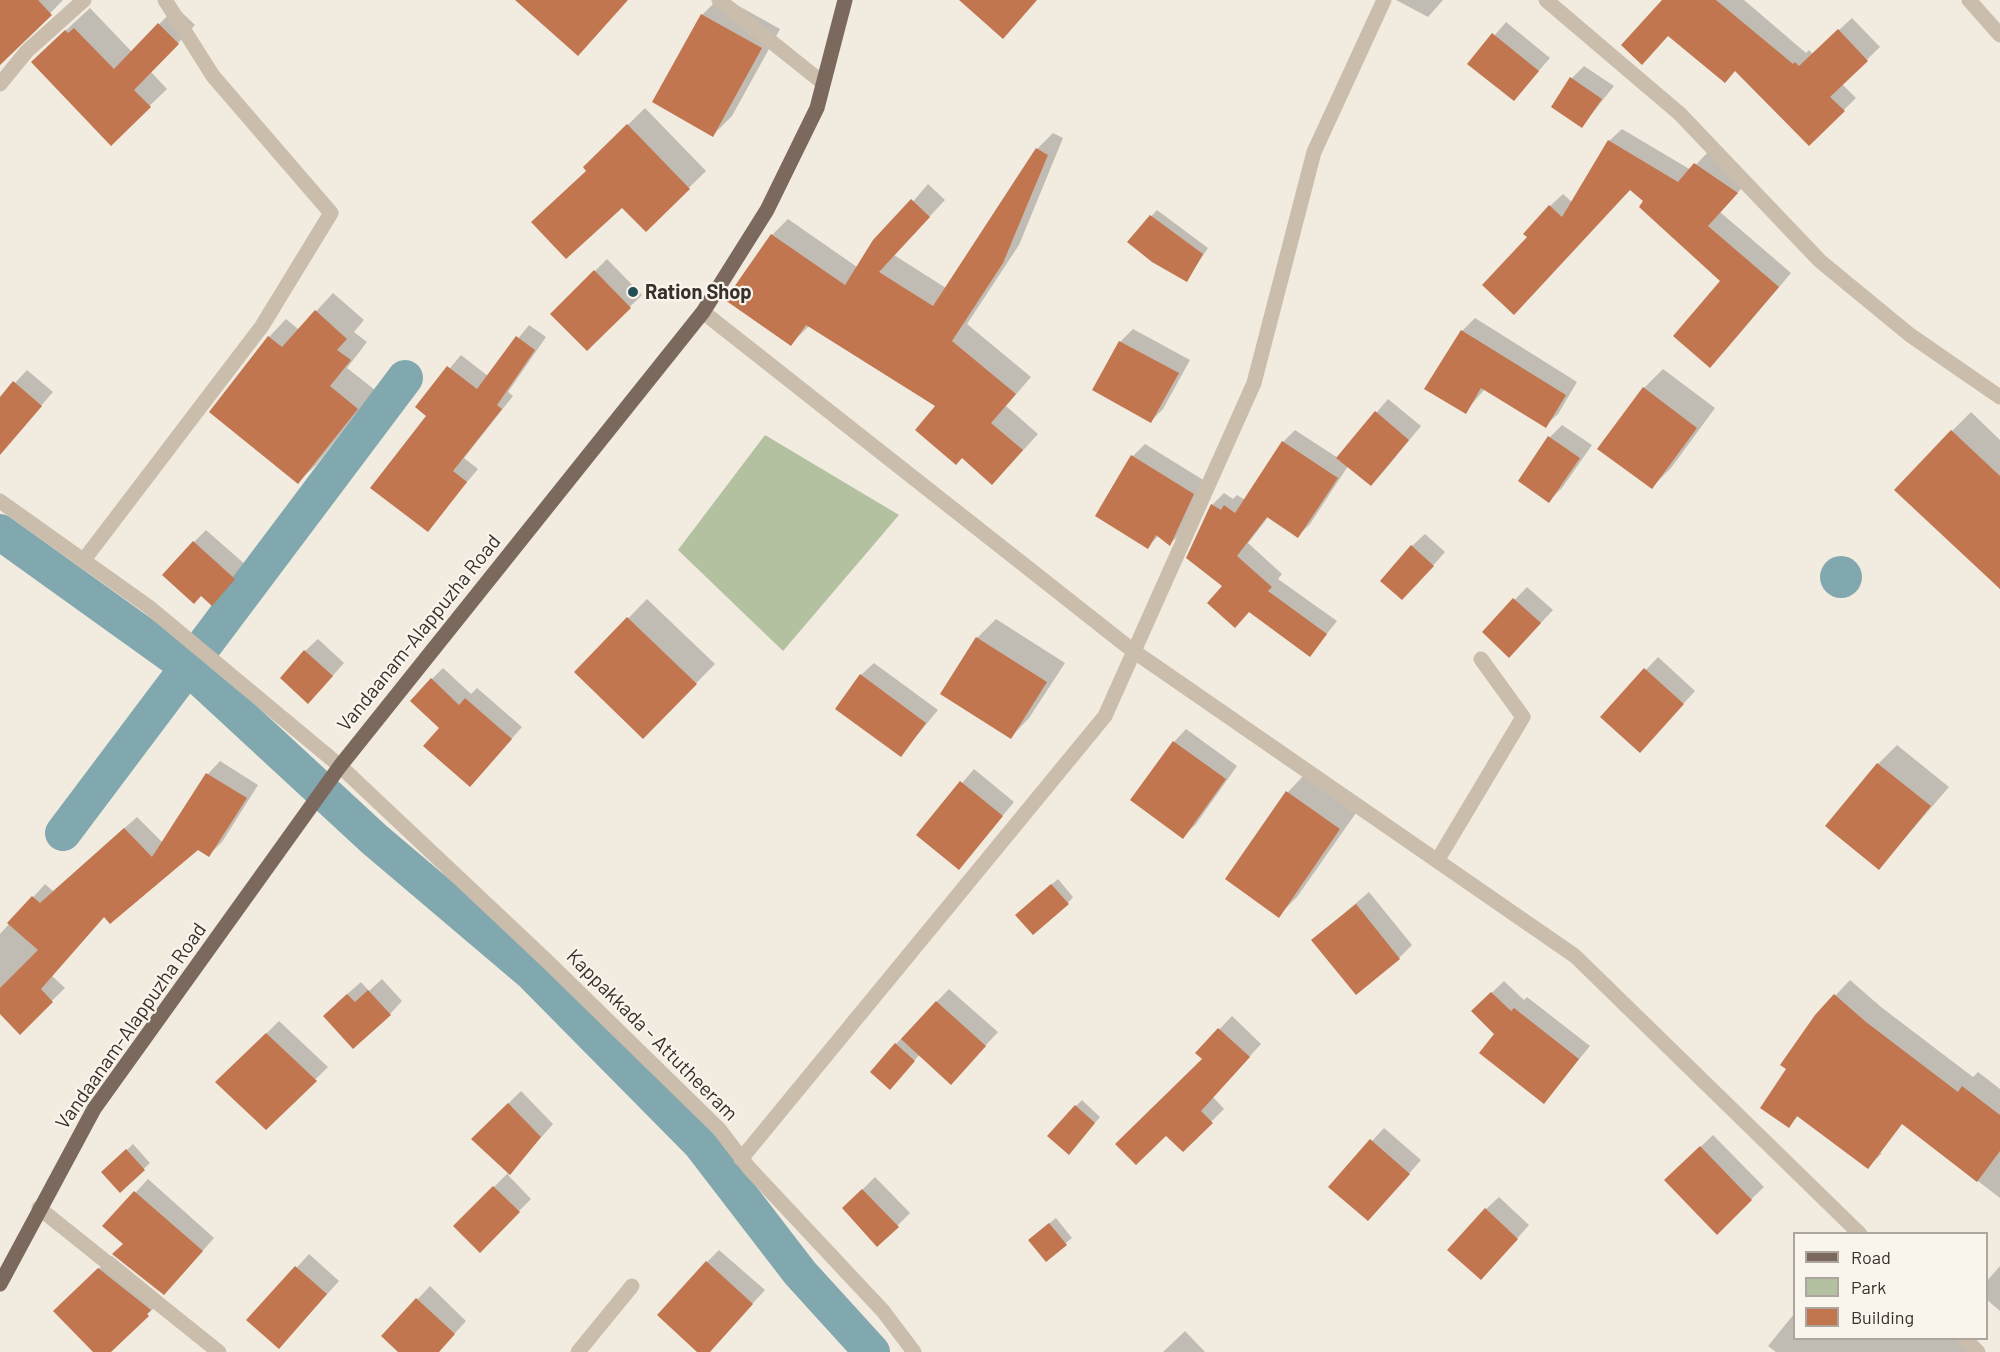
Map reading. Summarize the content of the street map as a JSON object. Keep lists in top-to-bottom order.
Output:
{
  "streets": {
    "main road": ["Vandaanam-Alappuzha Road"],
    "street": ["Kappakkada - Attutheeram"]
  },
  "crossings": [
    ["Vandaanam-Alappuzha Road", "Kappakkada - Attutheeram"]
  ],
  "places": ["Ration Shop"],
  "legend": ["Road", "Park", "Building"]
}
